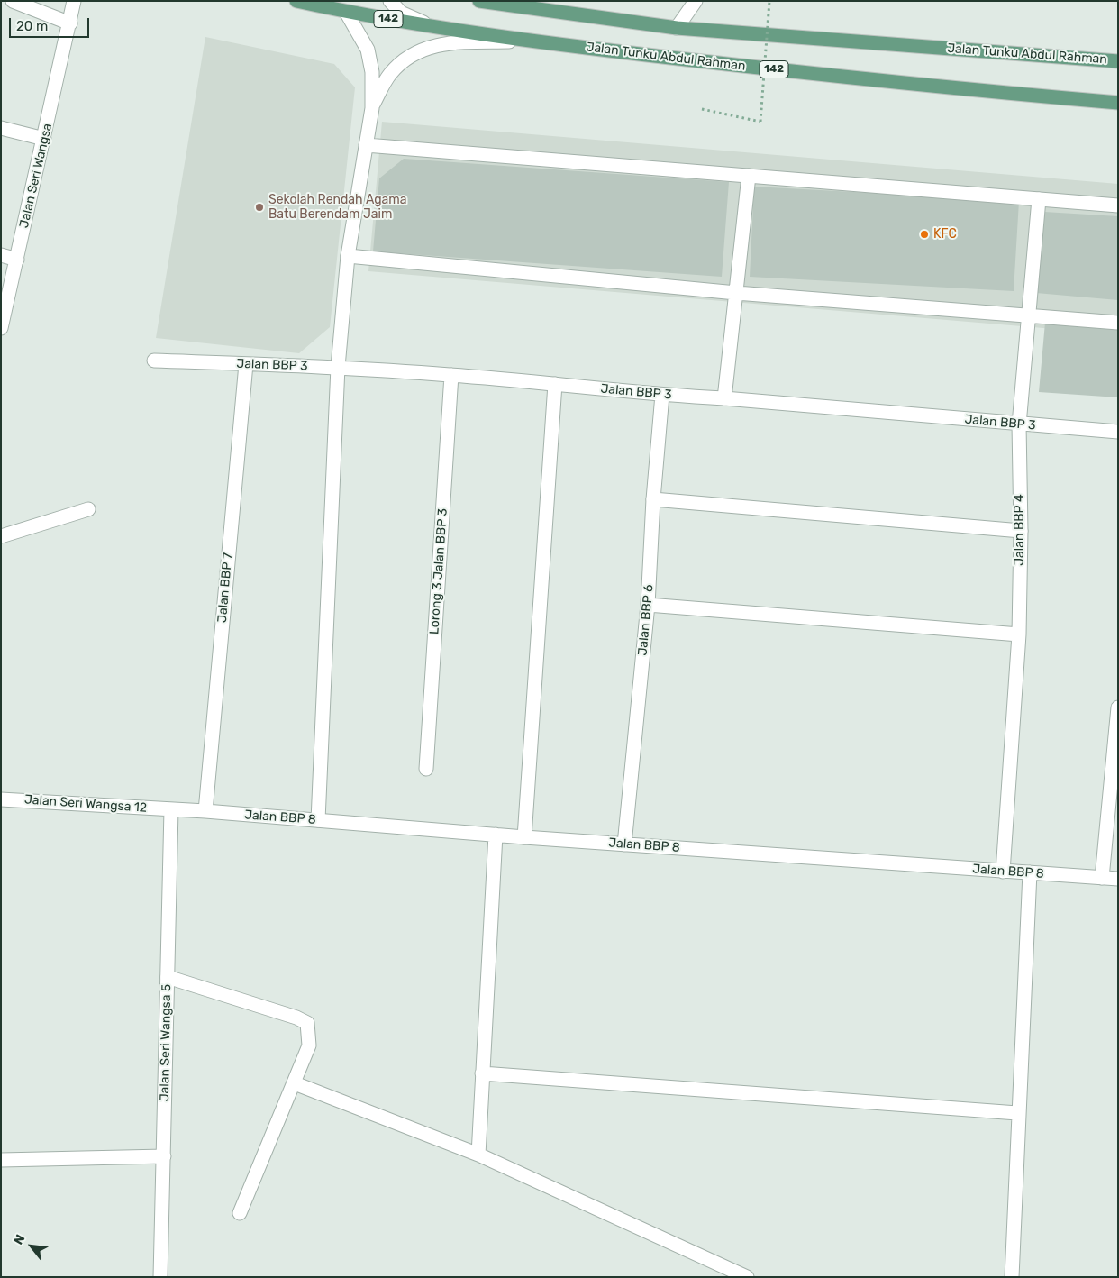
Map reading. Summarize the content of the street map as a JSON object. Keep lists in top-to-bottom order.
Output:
{
  "streets": {
    "main road": ["142", "Jalan Tunku Abdul Rahman"],
    "street": [
      "Jalan Seri Wangsa",
      "Jalan BBP 3",
      "Jalan BBP 4",
      "Lorong 3 Jalan BBP 3",
      "Jalan BBP 7",
      "Jalan BBP 6",
      "Jalan Seri Wangsa 12",
      "Jalan BBP 8",
      "Jalan Seri Wangsa 5"
    ]
  },
  "crossings": [
    ["Jalan BBP 3", "Jalan BBP 4"],
    ["Jalan BBP 3", "Lorong 3 Jalan BBP 3"],
    ["Jalan BBP 3", "Jalan BBP 7"],
    ["Jalan BBP 3", "Jalan BBP 6"],
    ["Jalan BBP 4", "Jalan BBP 8"],
    ["Jalan BBP 7", "Jalan BBP 8"],
    ["Jalan BBP 6", "Jalan BBP 8"],
    ["Jalan Seri Wangsa 12", "Jalan BBP 8"],
    ["Jalan Seri Wangsa 12", "Jalan Seri Wangsa 5"],
    ["Jalan BBP 8", "Jalan Seri Wangsa 5"]
  ],
  "places": ["Sekolah Rendah Agama Batu Berendam Jaim", "KFC"],
  "scale_bar": "20 m",
  "north": "top left"
}
